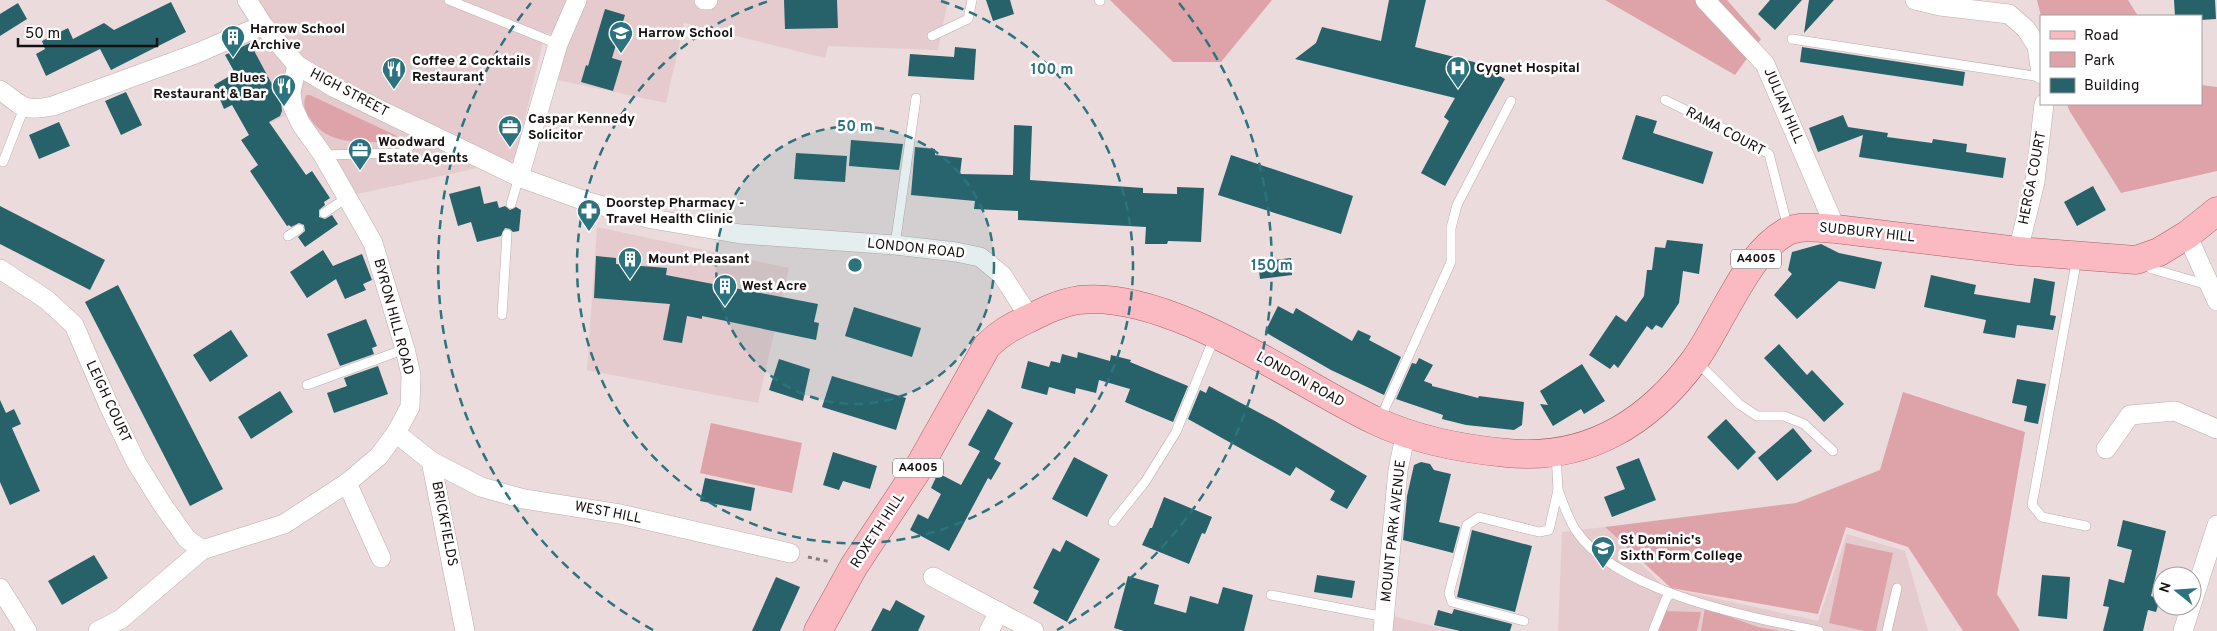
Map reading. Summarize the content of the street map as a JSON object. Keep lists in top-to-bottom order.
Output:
{
  "streets": {
    "main road": [
      "SUDBURY HILL",
      "LONDON ROAD",
      "A4005",
      "ROXETH HILL"
    ],
    "street": [
      "HIGH STREET",
      "JULIAN HILL",
      "HERGA COURT",
      "BYRON HILL ROAD",
      "LEIGH COURT",
      "WEST HILL",
      "BRICKFIELDS",
      "MOUNT PARK AVENUE"
    ],
    "lane": ["RAMA COURT"]
  },
  "crossings": [
    ["HIGH STREET", "LONDON ROAD"],
    ["HIGH STREET", "BYRON HILL ROAD"],
    ["JULIAN HILL", "SUDBURY HILL"],
    ["RAMA COURT", "SUDBURY HILL"],
    ["HERGA COURT", "SUDBURY HILL"],
    ["SUDBURY HILL", "LONDON ROAD"],
    ["LONDON ROAD", "ROXETH HILL"],
    ["LONDON ROAD", "MOUNT PARK AVENUE"],
    ["BYRON HILL ROAD", "LEIGH COURT"],
    ["BYRON HILL ROAD", "BRICKFIELDS"],
    ["WEST HILL", "BRICKFIELDS"]
  ],
  "places": {
    "school or university": ["Harrow School", "St Dominic's Sixth Form College"],
    "building": ["Harrow School Archive", "Mount Pleasant", "West Acre"],
    "hospital": ["Cygnet Hospital"],
    "restaurant": ["Coffee 2 Cocktails Restaurant", "Blues Restaurant & Bar"],
    "office": ["Caspar Kennedy Solicitor", "Woodward Estate Agents"],
    "pharmacy": ["Doorstep Pharmacy - Travel Health Clinic"]
  },
  "legend": ["Road", "Park", "Building"],
  "scale_bar": "50 m",
  "north": "left",
  "rings": ["100 m", "50 m", "150 m"]
}
